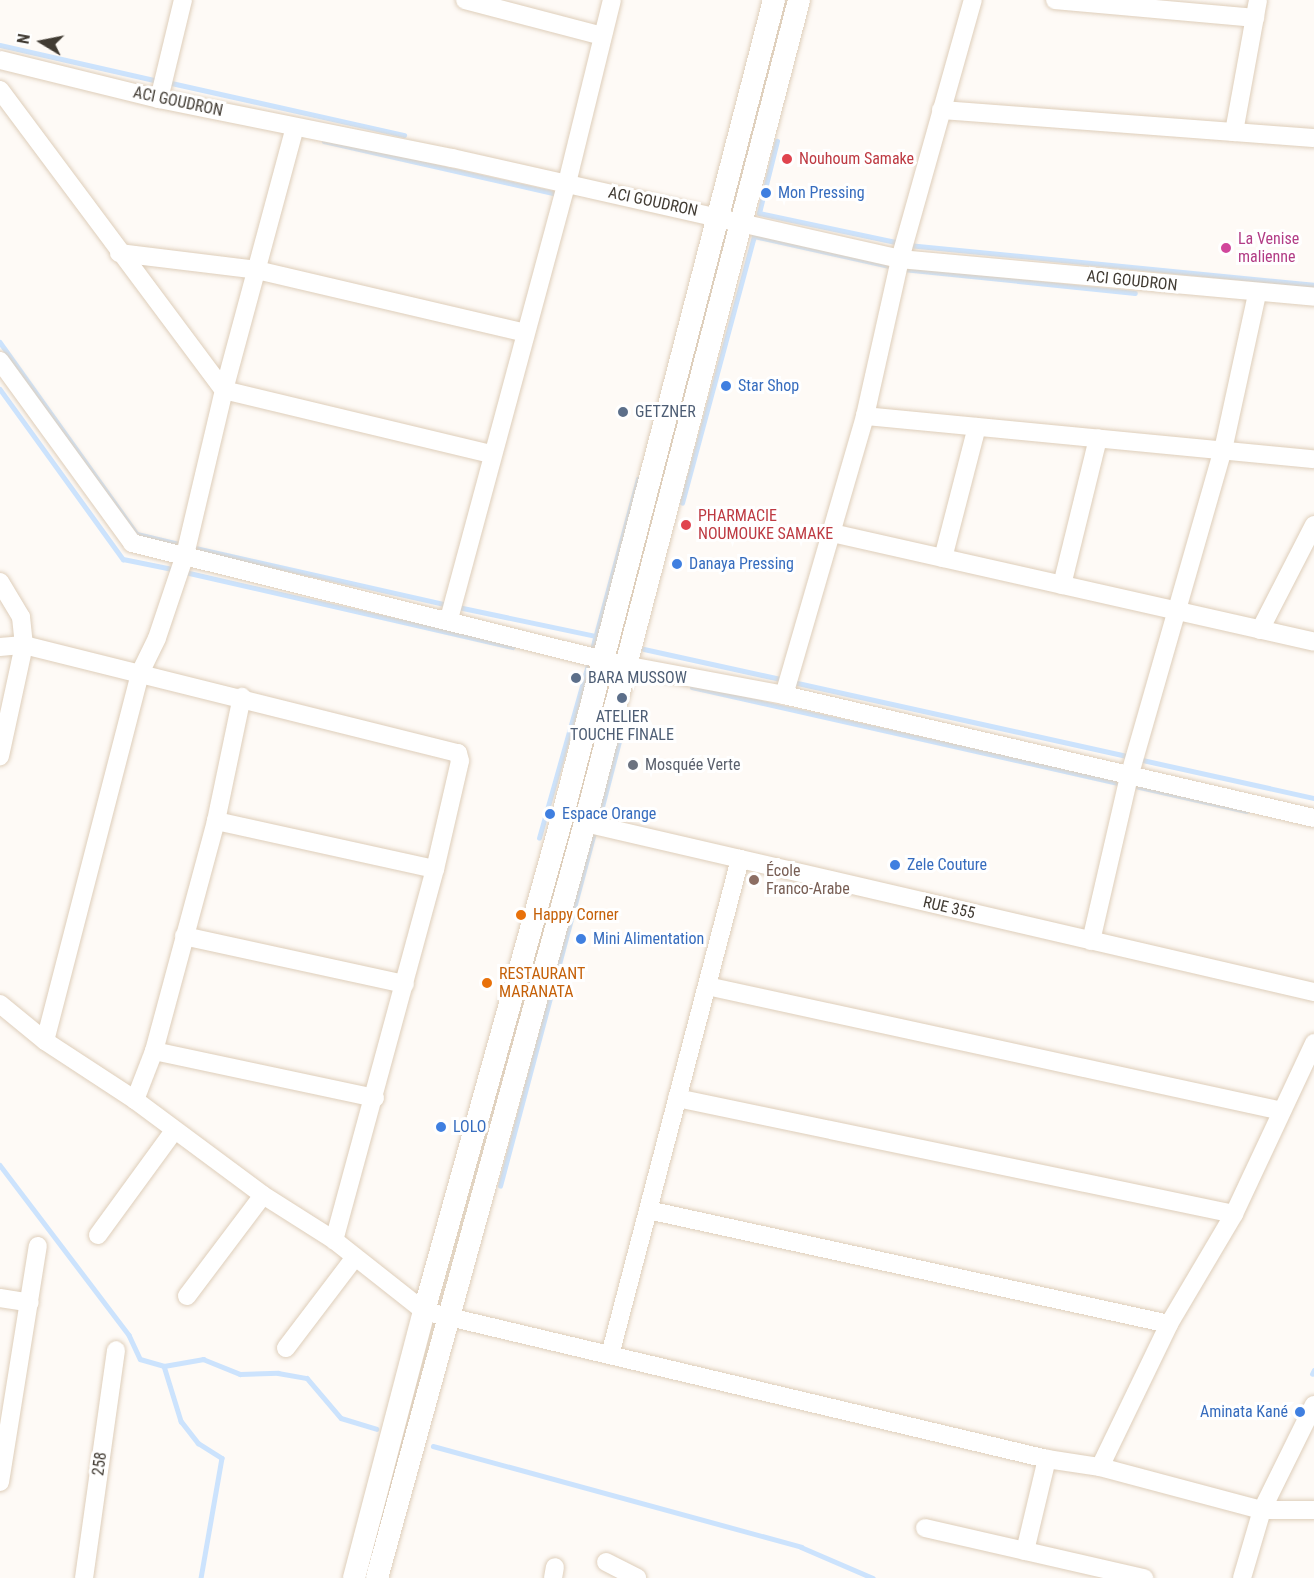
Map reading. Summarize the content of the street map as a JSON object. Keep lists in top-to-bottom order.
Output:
{
  "streets": {
    "street": ["ACI GOUDRON", "RUE 355", "258"]
  },
  "places": [
    "Nouhoum Samake",
    "Mon Pressing",
    "La Venise malienne",
    "Star Shop",
    "GETZNER",
    "PHARMACIE NOUMOUKE SAMAKE",
    "Danaya Pressing",
    "BARA MUSSOW",
    "ATELIER TOUCHE FINALE",
    "Mosquée Verte",
    "Espace Orange",
    "Zele Couture",
    "École Franco-Arabe",
    "Happy Corner",
    "Mini Alimentation",
    "RESTAURANT MARANATA",
    "LOLO",
    "Aminata Kané"
  ],
  "north": "left"
}
